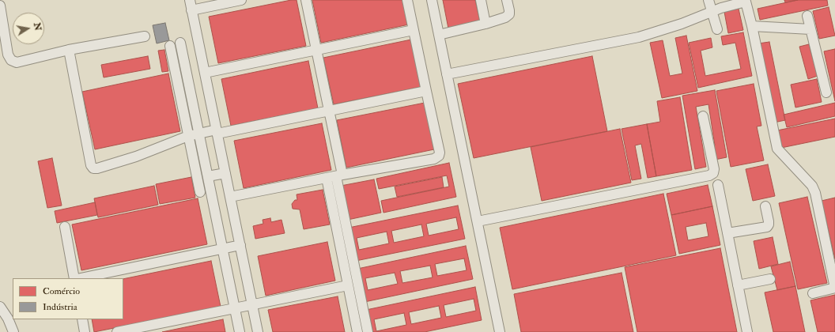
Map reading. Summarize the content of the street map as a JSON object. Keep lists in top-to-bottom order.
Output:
{
  "legend": ["Comércio", "Indústria"],
  "north": "right"
}
